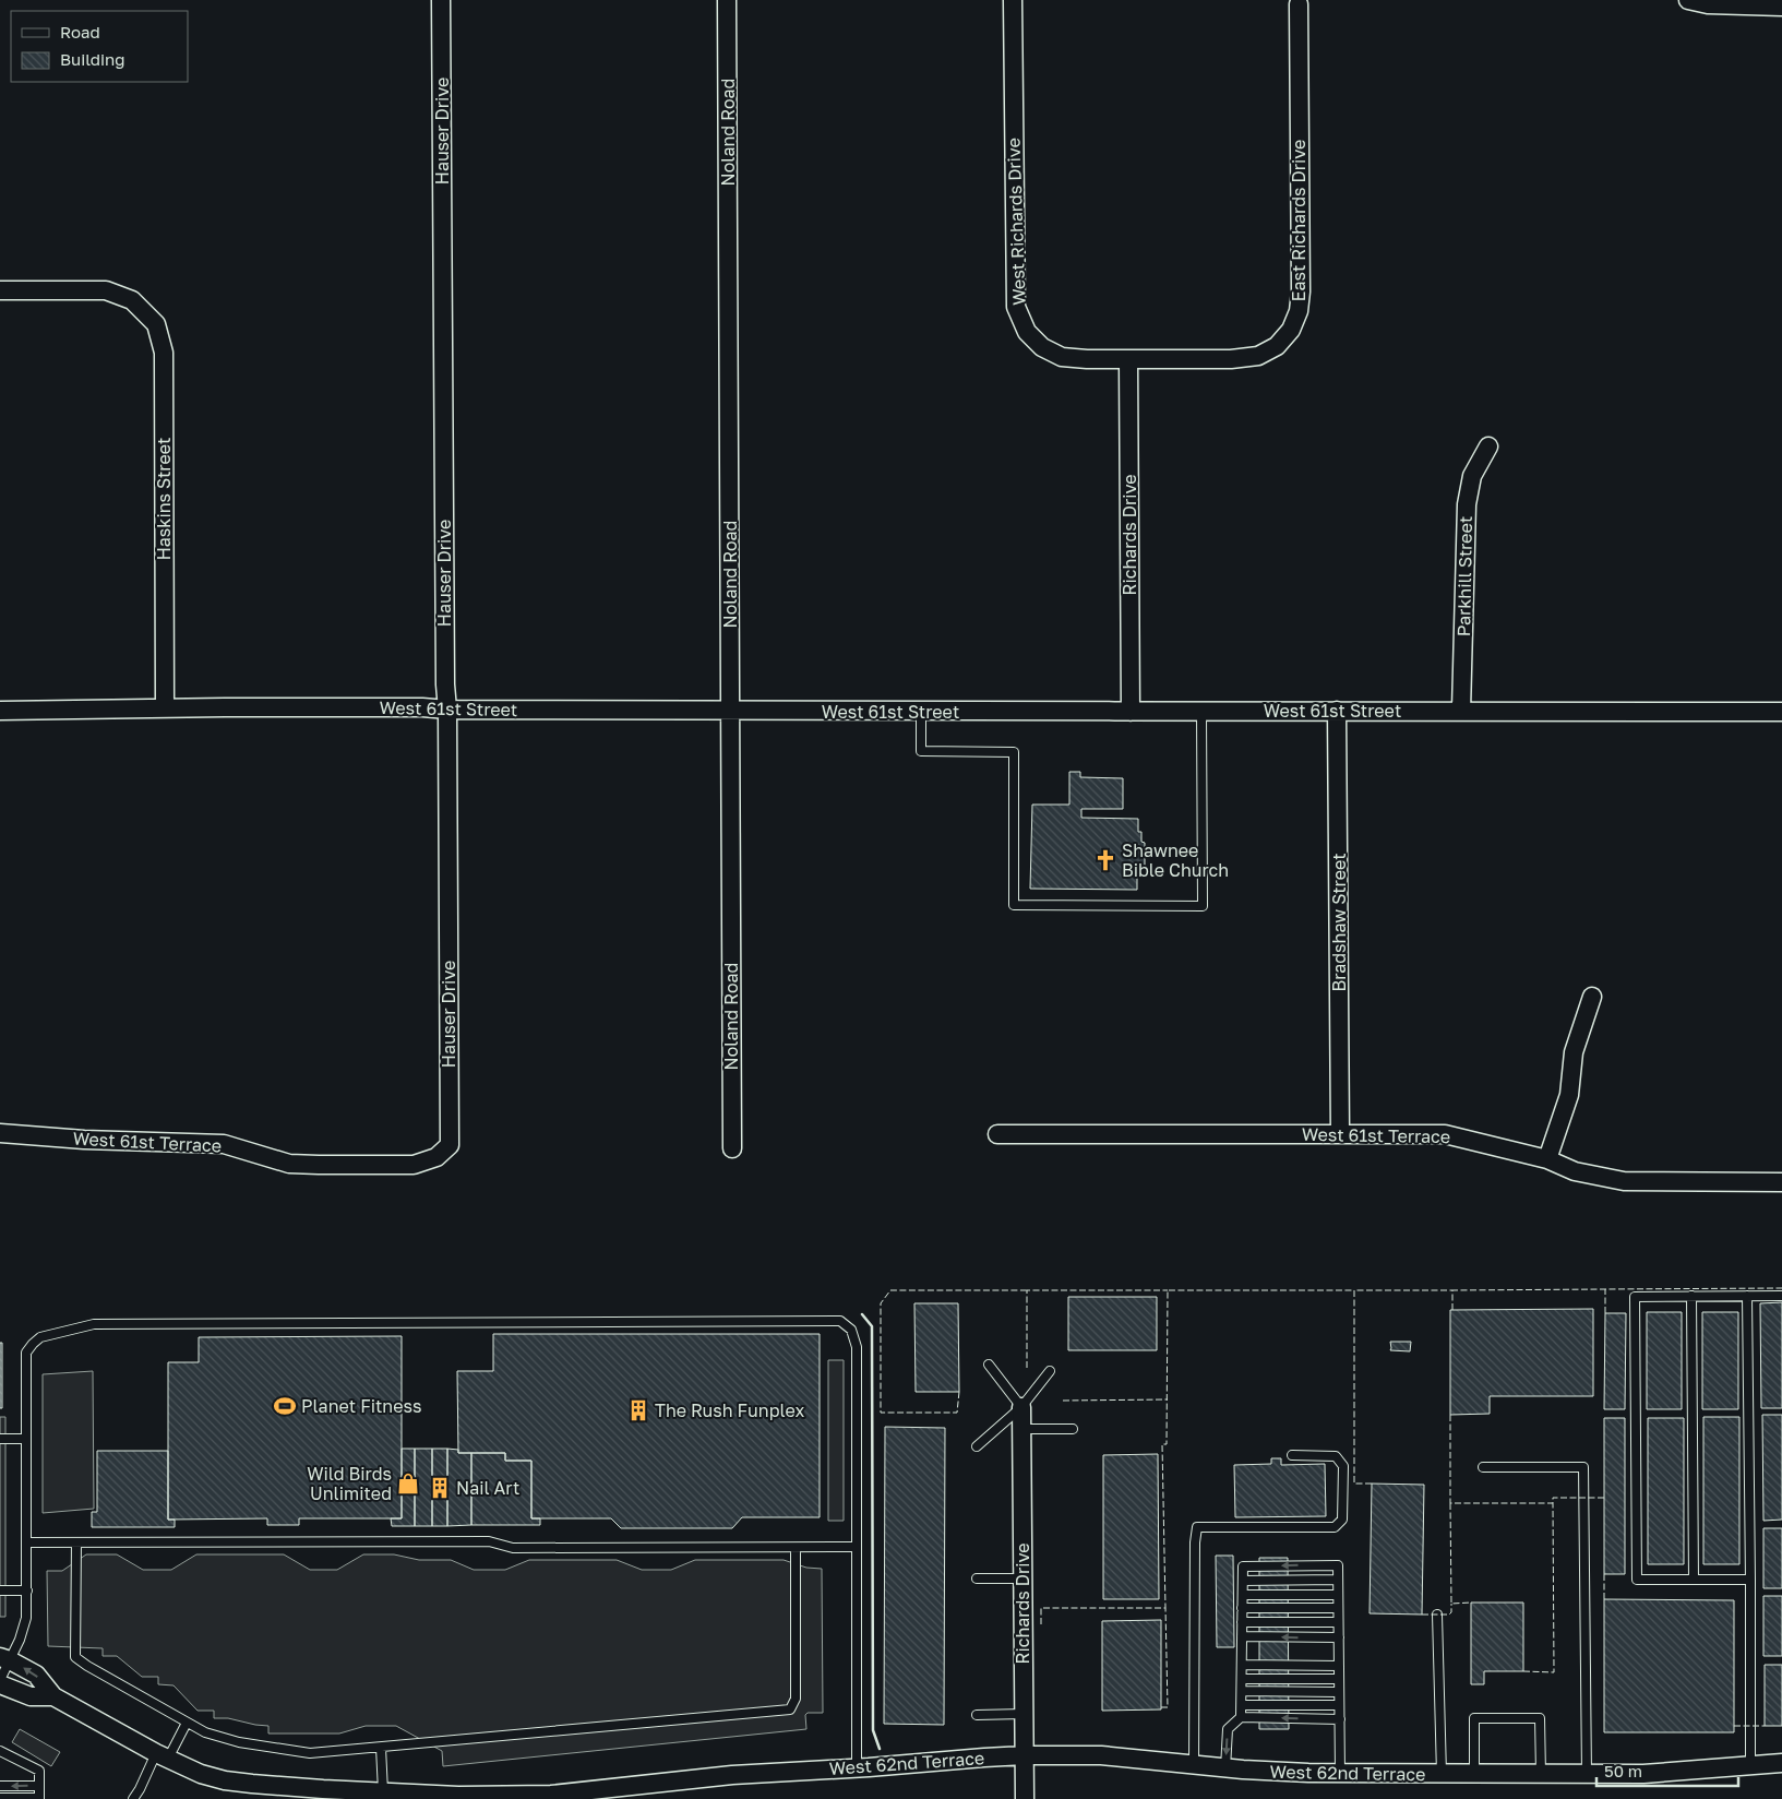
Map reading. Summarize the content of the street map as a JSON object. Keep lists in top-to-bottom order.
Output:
{
  "streets": {
    "street": [
      "Hauser Drive",
      "Noland Road",
      "East Richards Drive",
      "West Richards Drive",
      "Haskins Street",
      "Richards Drive",
      "Parkhill Street",
      "West 61st Street",
      "Bradshaw Street",
      "West 61st Terrace",
      "West 62nd Terrace"
    ]
  },
  "crossings": [
    ["Hauser Drive", "West 61st Street"],
    ["Hauser Drive", "West 61st Terrace"],
    ["Noland Road", "West 61st Street"],
    ["East Richards Drive", "West Richards Drive"],
    ["East Richards Drive", "Richards Drive"],
    ["West Richards Drive", "Richards Drive"],
    ["Haskins Street", "West 61st Street"],
    ["Richards Drive", "West 61st Street"],
    ["Richards Drive", "West 62nd Terrace"],
    ["Parkhill Street", "West 61st Street"],
    ["West 61st Street", "Bradshaw Street"],
    ["Bradshaw Street", "West 61st Terrace"]
  ],
  "places": {
    "church": ["Shawnee Bible Church"],
    "sports": ["Planet Fitness"],
    "building": ["The Rush Funplex", "Nail Art"],
    "shop": ["Wild Birds Unlimited"]
  },
  "legend": ["Road", "Building"],
  "scale_bar": "50 m"
}
